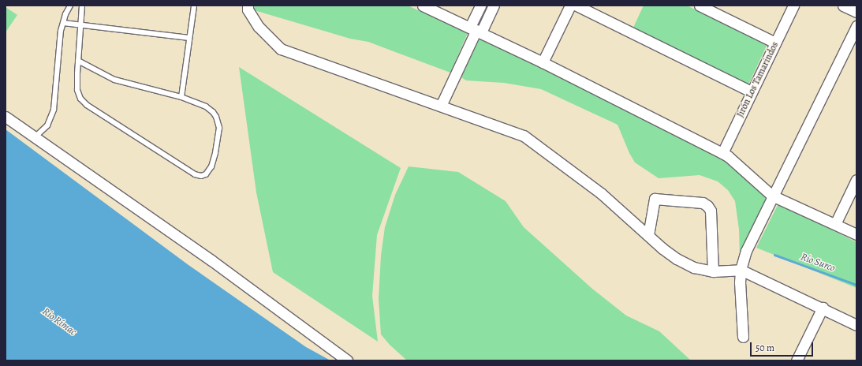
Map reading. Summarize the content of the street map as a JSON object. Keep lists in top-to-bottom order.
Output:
{
  "streets": {
    "street": ["Jirón Los Tamarindos"]
  },
  "water": ["Río Surco", "Río Rímac"],
  "scale_bar": "50 m"
}
